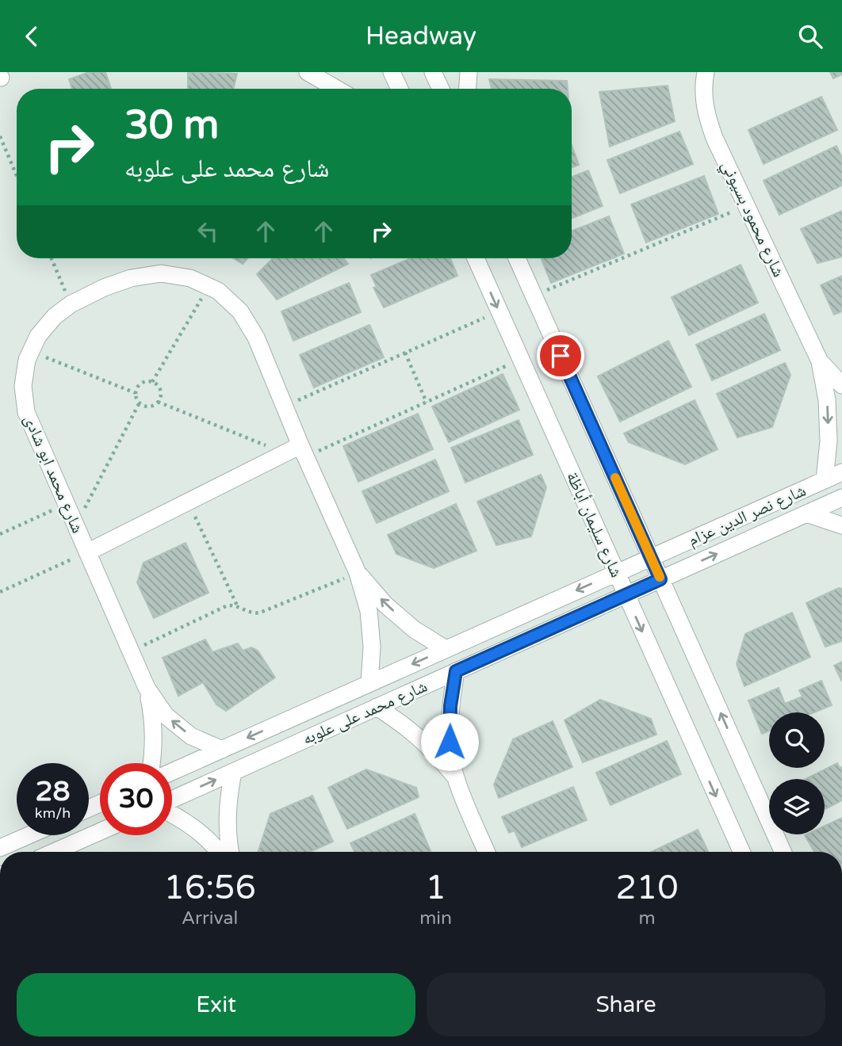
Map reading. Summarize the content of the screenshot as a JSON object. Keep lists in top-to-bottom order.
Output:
{
  "streets": {
    "street": [
      "شارع محمود بسيوني",
      "شارع محمد ابو شادى",
      "شارع نصر الدين عزام",
      "شارع سليمان أباظة",
      "شارع محمد على علوبه"
    ]
  },
  "crossings": [
    ["شارع محمود بسيوني", "شارع نصر الدين عزام"],
    ["شارع محمد ابو شادى", "شارع محمد على علوبه"],
    ["شارع نصر الدين عزام", "شارع محمد على علوبه"],
    ["شارع سليمان أباظة", "شارع محمد على علوبه"]
  ],
  "page": {
    "header": "Headway",
    "turn": ["30 m", "شارع محمد على علوبه"],
    "speed": "28 km/h",
    "limit": "30",
    "eta": [
      "16:56",
      "Arrival",
      "1",
      "min",
      "210",
      "m"
    ],
    "buttons": ["Exit", "Share"]
  }
}
